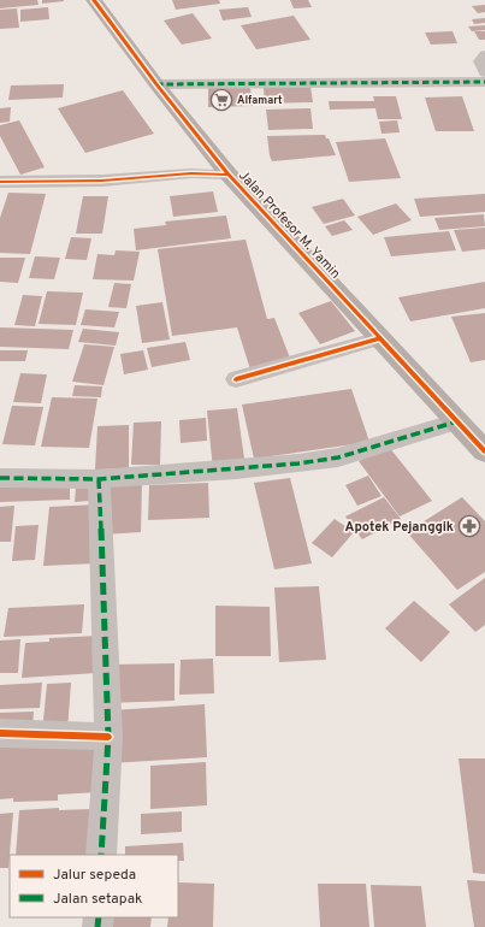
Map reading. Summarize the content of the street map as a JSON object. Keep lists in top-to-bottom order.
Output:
{
  "streets": {
    "main road": ["Jalan Profesor M. Yamin"]
  },
  "places": {
    "supermarket": ["Alfamart"],
    "pharmacy": ["Apotek Pejanggik"]
  },
  "legend": ["Jalur sepeda", "Jalan setapak"]
}
